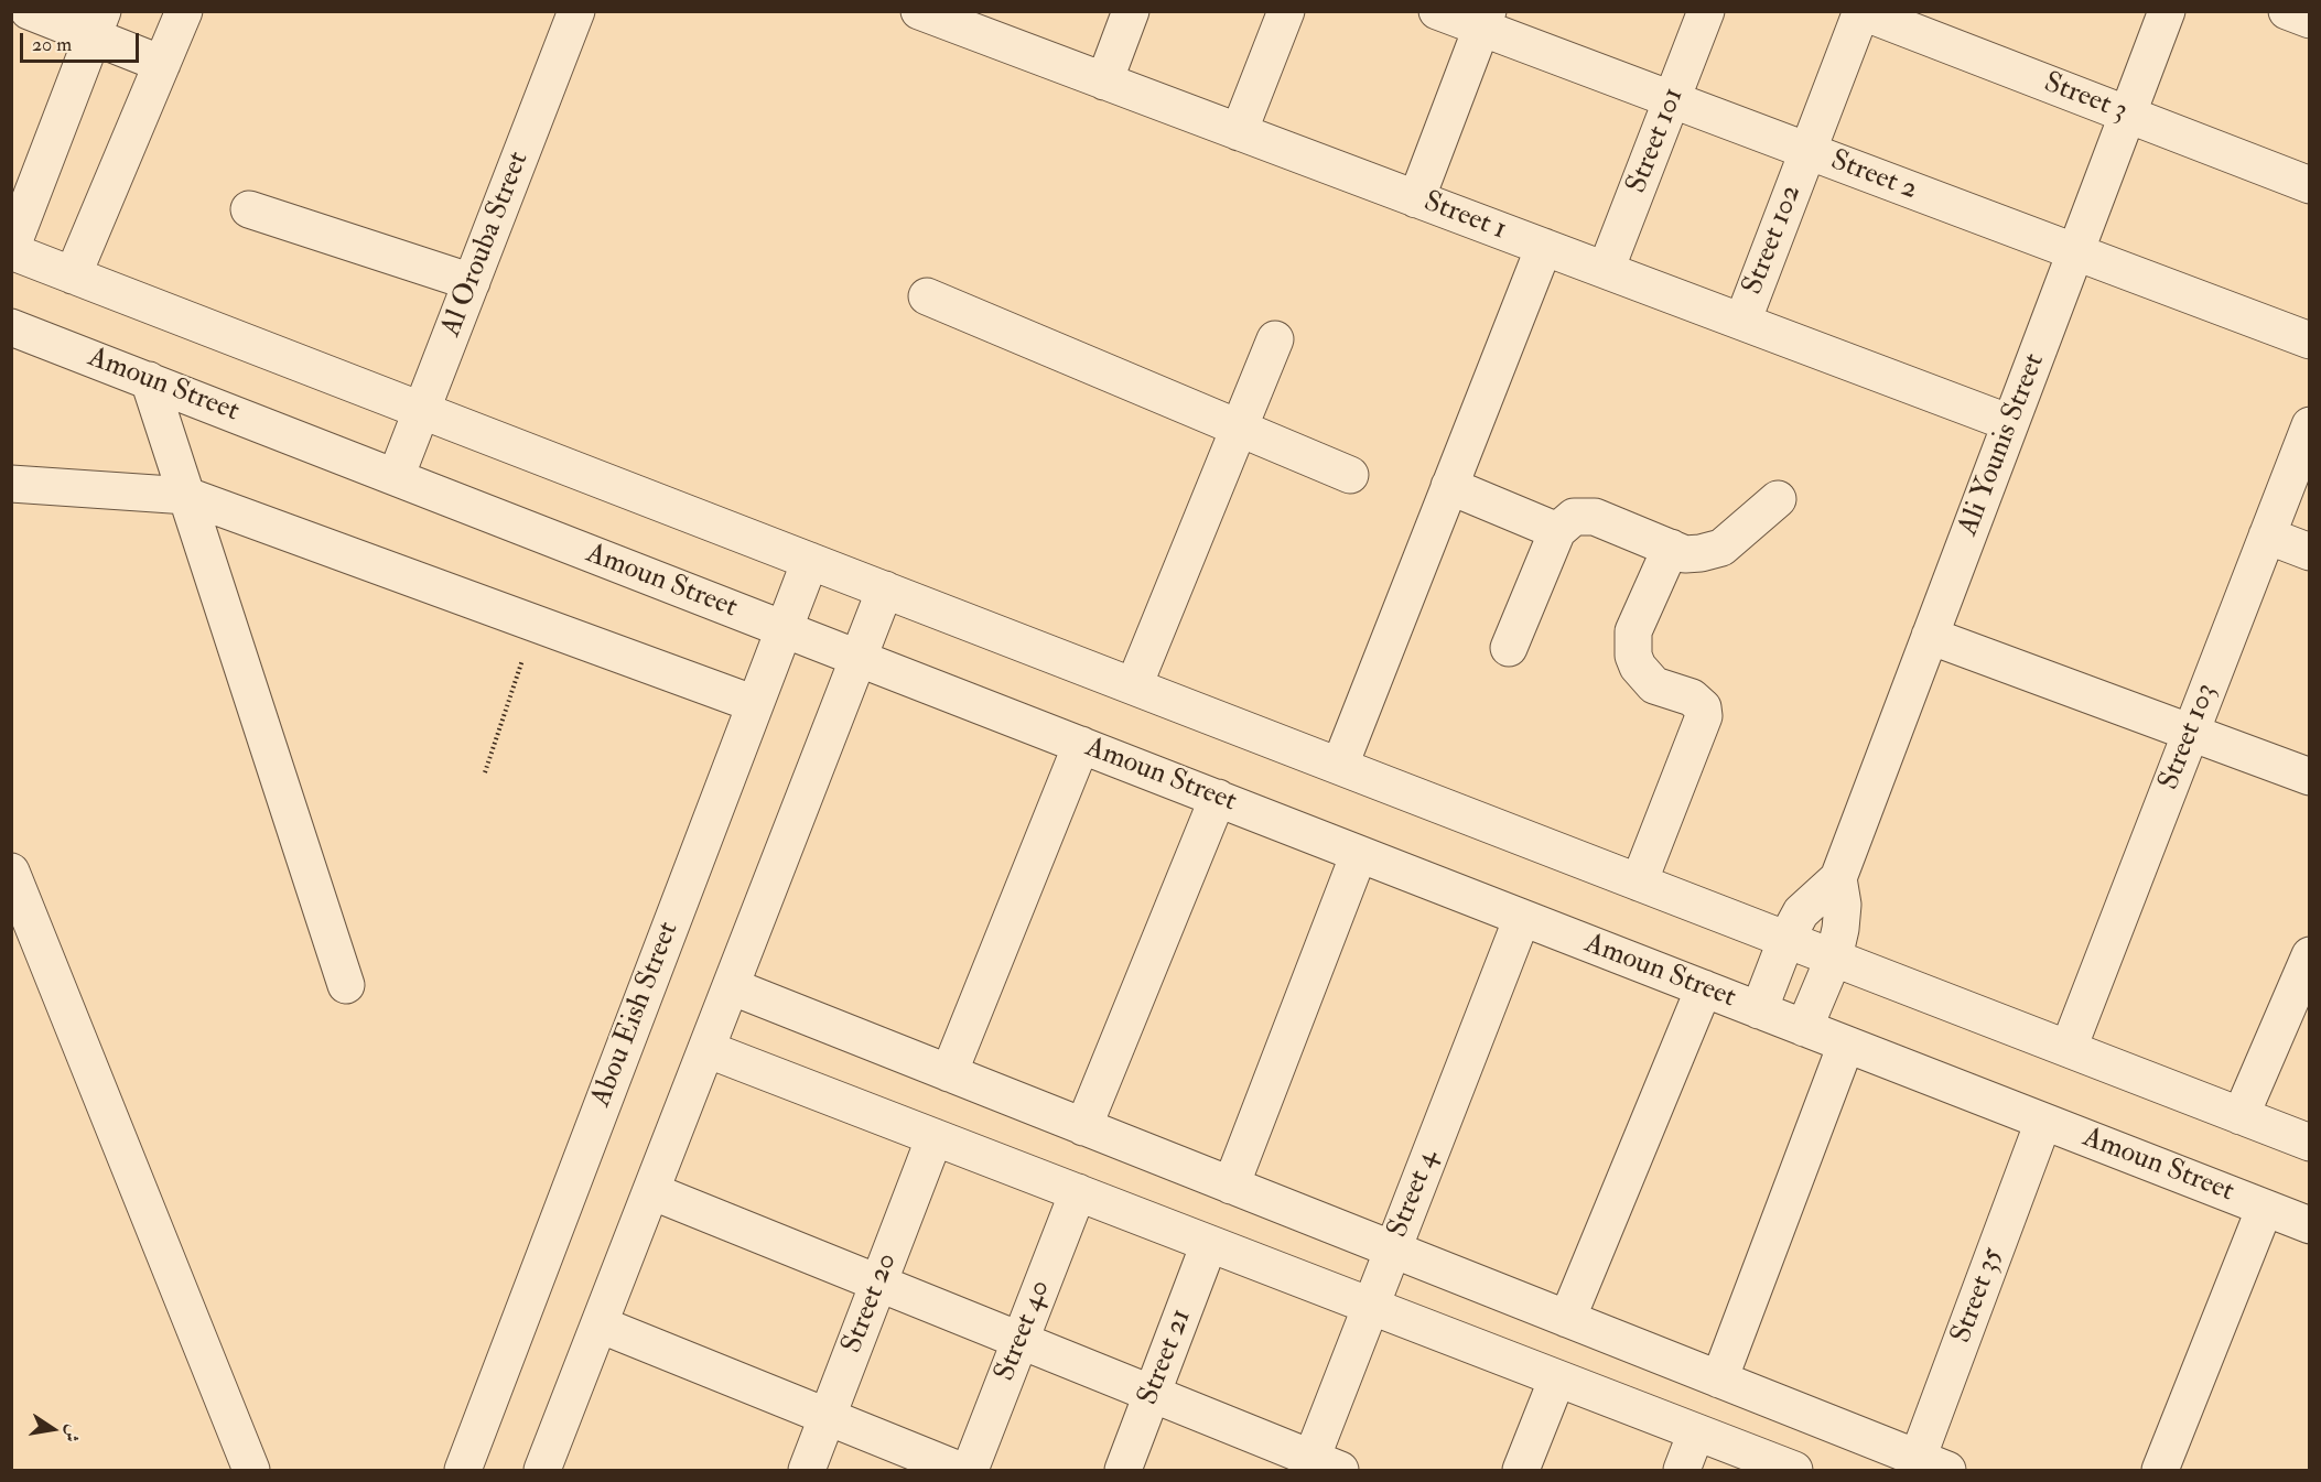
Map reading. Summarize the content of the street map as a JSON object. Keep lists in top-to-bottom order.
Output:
{
  "streets": {
    "street": [
      "Street 3",
      "Street 101",
      "Street 2",
      "Street 1",
      "Street 102",
      "Al Orouba Street",
      "Amoun Street",
      "Ali Younis Street",
      "Street 103",
      "Abou Eish Street",
      "Street 4",
      "Street 35",
      "Street 20",
      "Street 40",
      "Street 21"
    ]
  },
  "crossings": [
    ["Street 3", "Street 102"],
    ["Street 3", "Ali Younis Street"],
    ["Street 101", "Street 2"],
    ["Street 101", "Street 1"],
    ["Street 2", "Street 102"],
    ["Street 2", "Ali Younis Street"],
    ["Street 1", "Street 102"],
    ["Street 1", "Ali Younis Street"],
    ["Al Orouba Street", "Amoun Street"],
    ["Amoun Street", "Ali Younis Street"],
    ["Amoun Street", "Abou Eish Street"],
    ["Amoun Street", "Street 4"],
    ["Amoun Street", "Street 35"]
  ],
  "scale_bar": "20 m",
  "north": "right"
}
